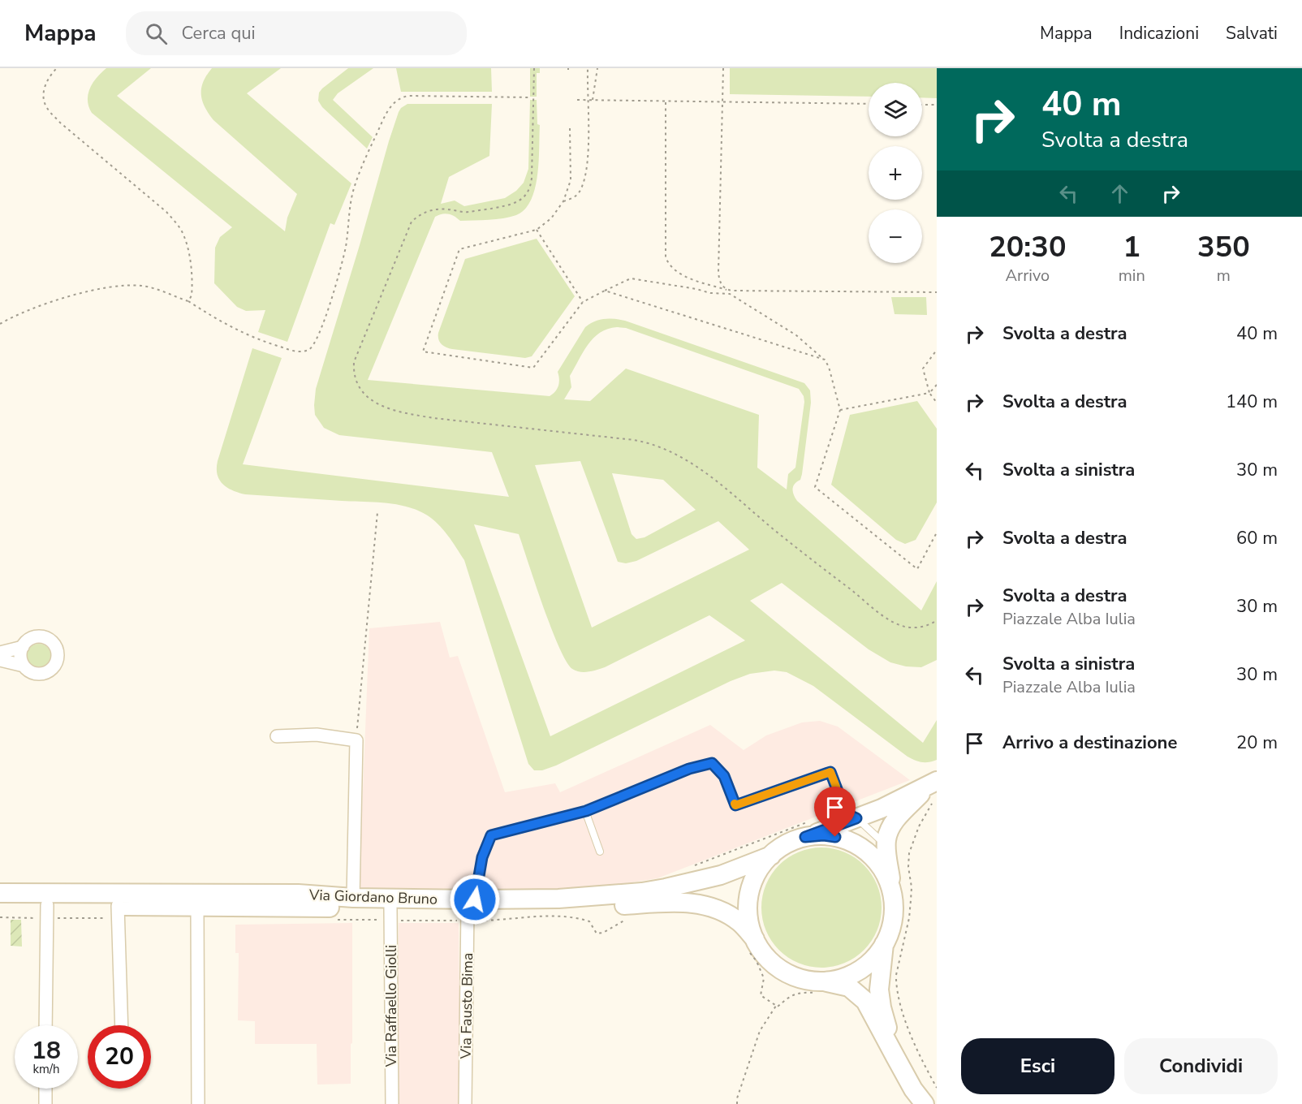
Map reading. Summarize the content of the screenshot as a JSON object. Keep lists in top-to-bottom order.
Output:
{
  "streets": {
    "main road": ["Via Giordano Bruno"],
    "street": ["Via Raffaello Giolli", "Via Fausto Bima"]
  },
  "crossings": [
    ["Via Giordano Bruno", "Via Raffaello Giolli"],
    ["Via Giordano Bruno", "Via Fausto Bima"]
  ],
  "page": {
    "header": "Mappa",
    "search": "Cerca qui",
    "nav": ["Mappa", "Indicazioni", "Salvati"],
    "turn": ["40 m", "Svolta a destra"],
    "map_buttons": ["+", "−"],
    "eta": [
      "20:30",
      "Arrivo",
      "1",
      "min",
      "350",
      "m"
    ],
    "list": [
      {
        "name": "Svolta a destra",
        "value": "40 m"
      },
      {
        "name": "Svolta a destra",
        "value": "140 m"
      },
      {
        "name": "Svolta a sinistra",
        "value": "30 m"
      },
      {
        "name": "Svolta a destra",
        "value": "60 m"
      },
      {
        "name": "Svolta a destra",
        "note": "Piazzale Alba Iulia",
        "value": "30 m"
      },
      {
        "name": "Svolta a sinistra",
        "note": "Piazzale Alba Iulia",
        "value": "30 m"
      },
      {
        "name": "Arrivo a destinazione",
        "value": "20 m"
      }
    ],
    "speed": "18 km/h",
    "limit": "20",
    "buttons": ["Esci", "Condividi"]
  }
}
